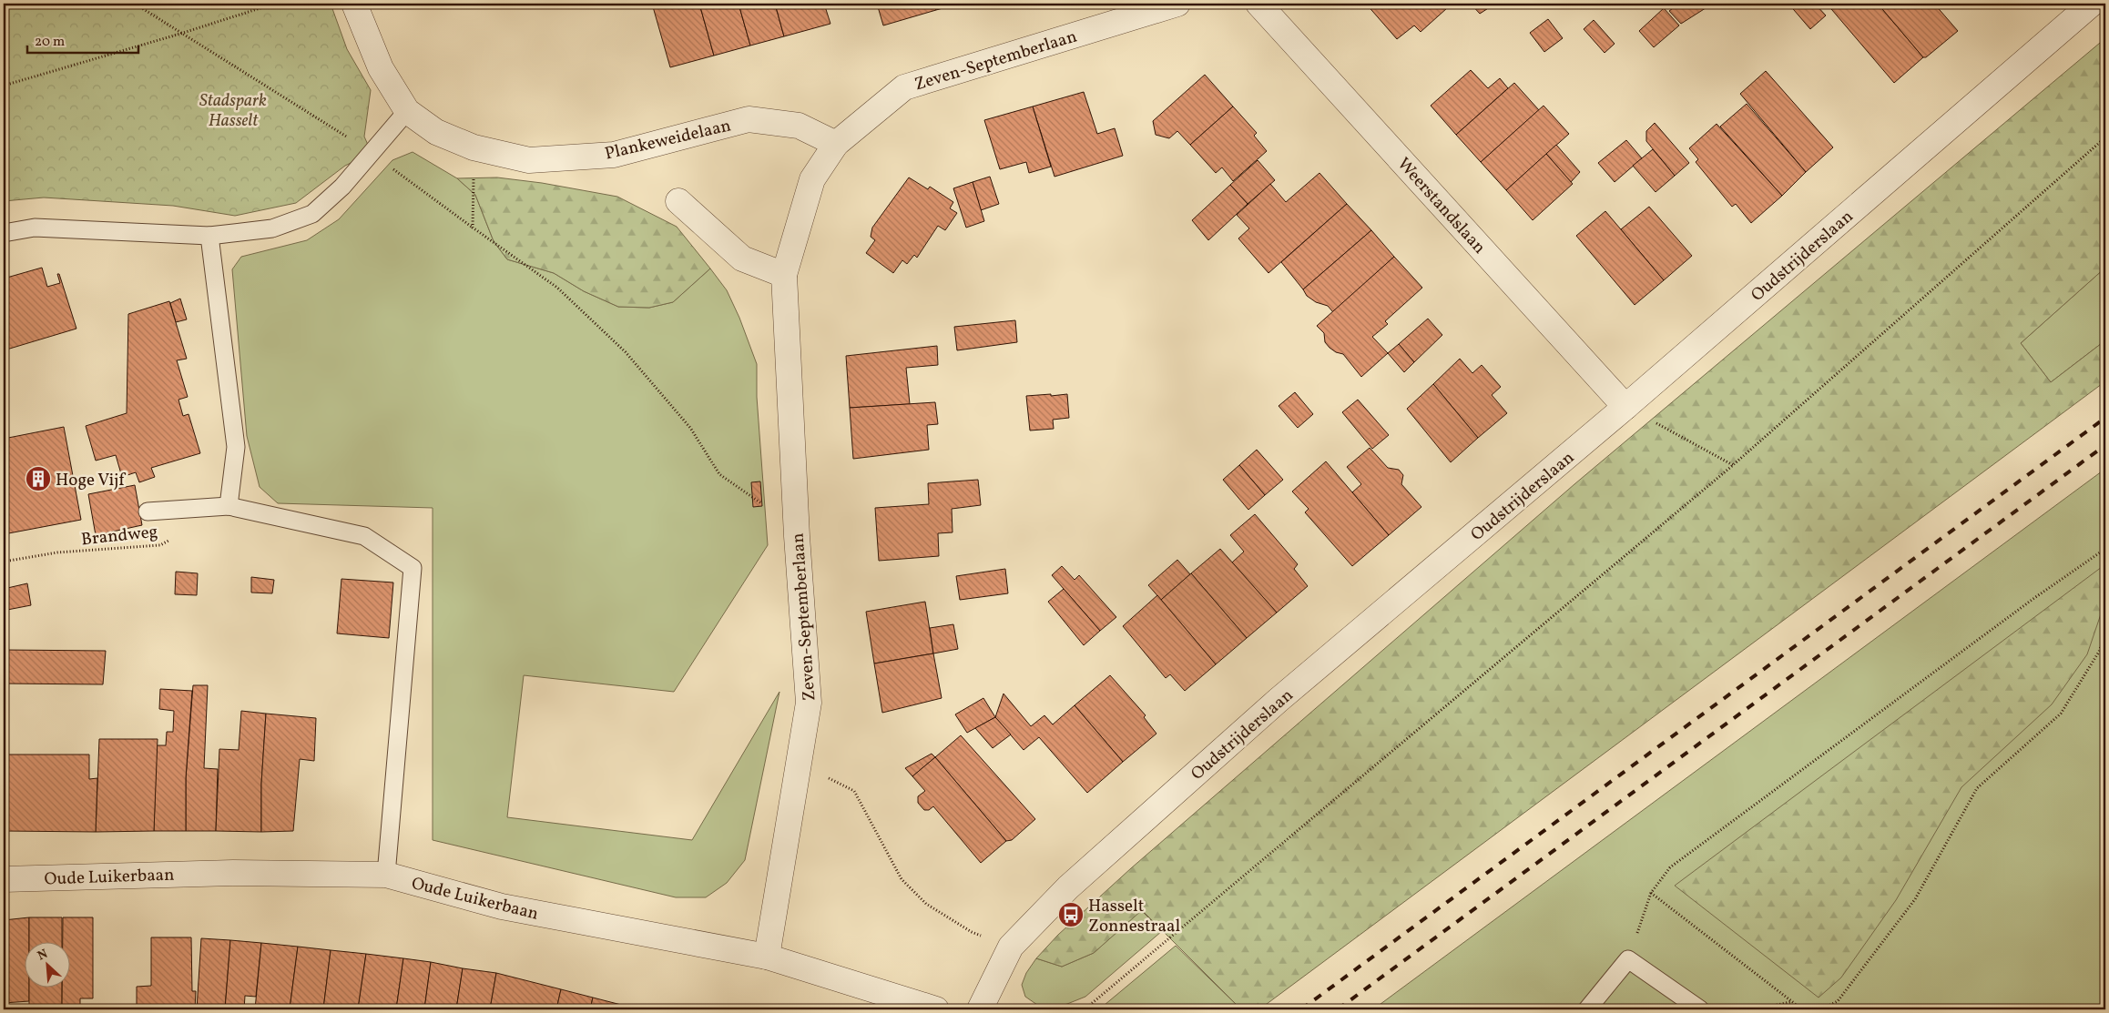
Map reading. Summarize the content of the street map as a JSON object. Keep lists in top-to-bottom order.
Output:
{
  "streets": {
    "street": [
      "Zeven-Septemberlaan",
      "Plankeweidelaan",
      "Weerstandslaan",
      "Oudstrijderslaan",
      "Oude Luikerbaan"
    ],
    "path": ["Brandweg"]
  },
  "crossings": [
    ["Zeven-Septemberlaan", "Plankeweidelaan"],
    ["Zeven-Septemberlaan", "Oude Luikerbaan"],
    ["Weerstandslaan", "Oudstrijderslaan"]
  ],
  "parks": ["Stadspark Hasselt"],
  "places": {
    "building": ["Hoge Vijf"],
    "bus stop": ["Hasselt Zonnestraal"]
  },
  "scale_bar": "20 m",
  "north": "top left"
}
